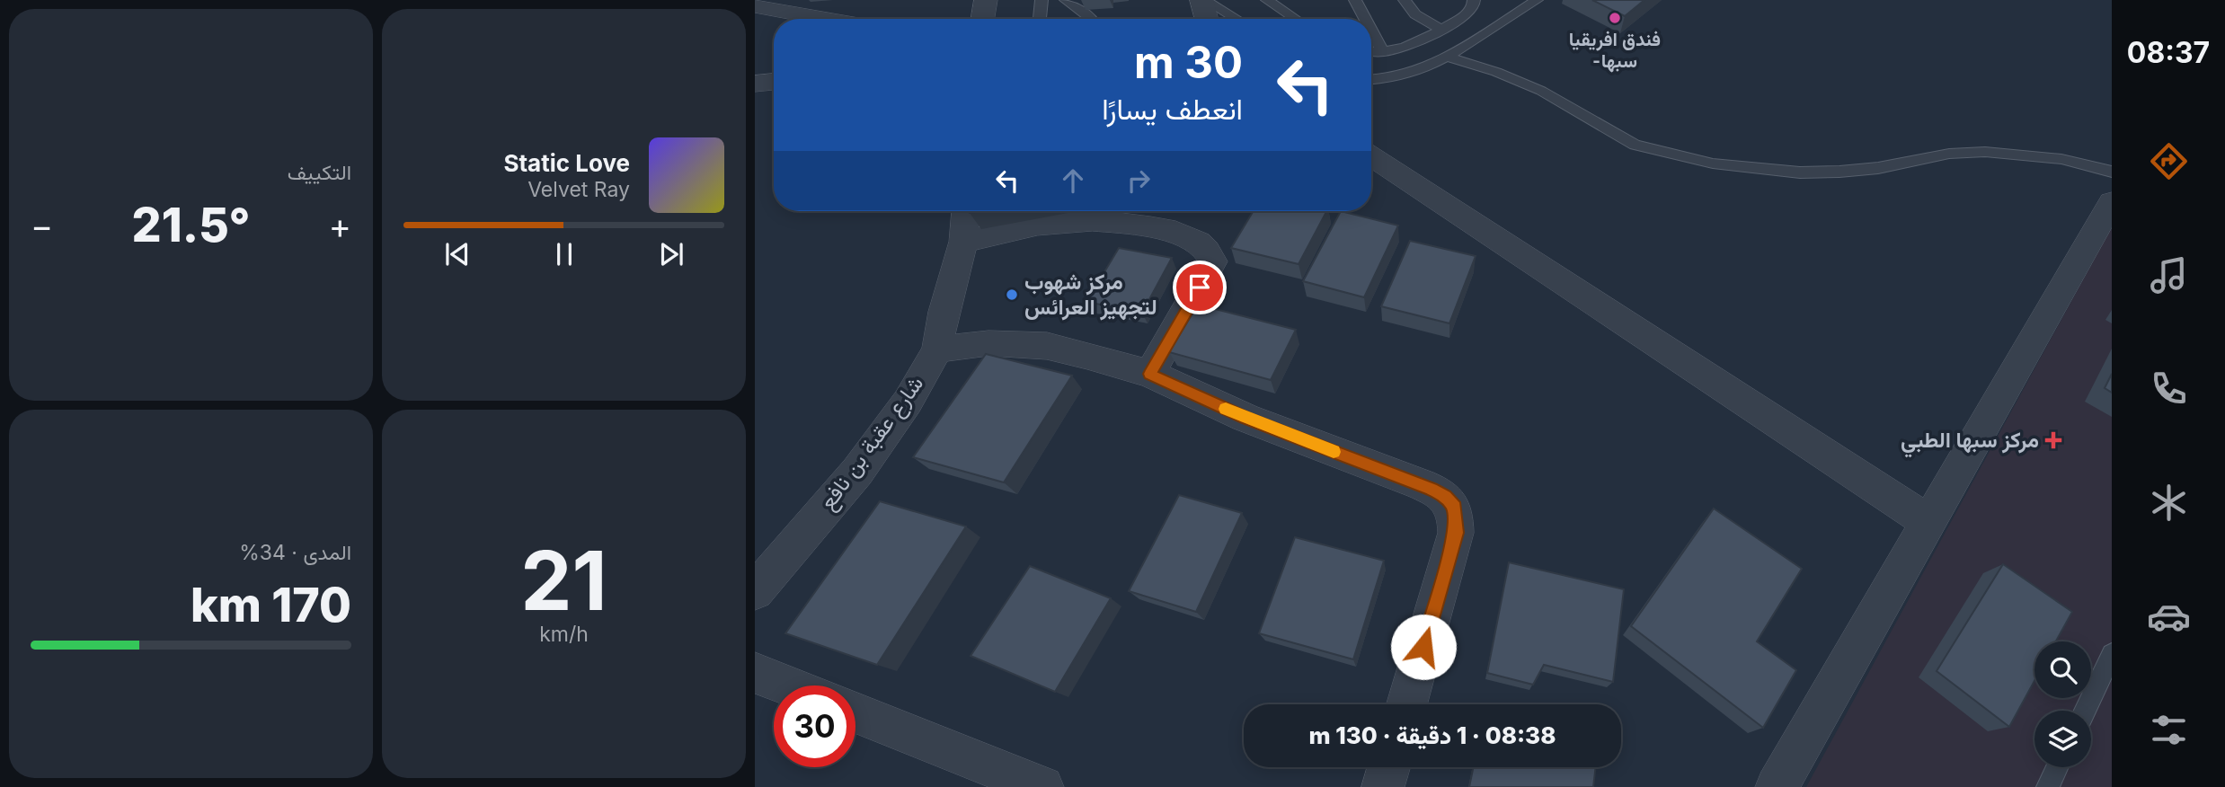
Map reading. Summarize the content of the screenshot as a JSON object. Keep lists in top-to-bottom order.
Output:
{
  "streets": {
    "street": ["شارع عقبة بن نافع"]
  },
  "places": {
    "other": ["فندق افريقيا -سبها", "مركز شهوب لتجهيز العرائس"],
    "health": ["مركز سبها الطبي"]
  },
  "page": {
    "tabs": "08:37",
    "tile": [
      "التكييف",
      ["21", "km/h"],
      ["المدى · 34%", "170 km"]
    ],
    "turn": ["30 m", "انعطف يسارًا"],
    "song": ["Static Love", "Velvet Ray"],
    "heat": ["−", "21.5°", "+"],
    "limit": "30",
    "trip": "08:38 · 1 دقيقة · 130 m"
  }
}
